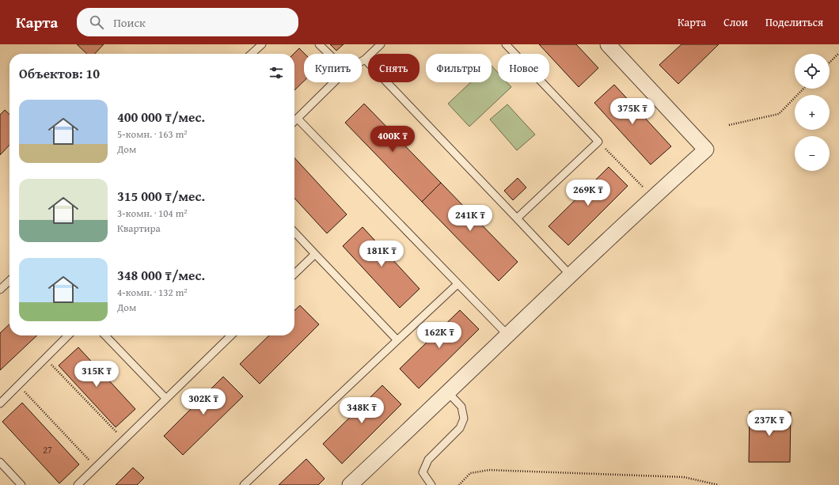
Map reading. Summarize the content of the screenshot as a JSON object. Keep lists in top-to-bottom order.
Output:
{
  "house_numbers": ["27"],
  "page": {
    "header": "Карта",
    "search": "Поиск",
    "nav": ["Карта", "Слои", "Поделиться"],
    "map_buttons": ["+", "−"],
    "chip": [
      "Купить",
      "Снять",
      "Фильтры",
      "Новое"
    ],
    "heading": "Объектов: 10",
    "list": [
      {
        "name": "400 000 ₸/мес.",
        "note": "5-комн. · 163 m² · Дом"
      },
      {
        "name": "315 000 ₸/мес.",
        "note": "3-комн. · 104 m² · Квартира"
      },
      {
        "name": "348 000 ₸/мес.",
        "note": "4-комн. · 132 m² · Дом"
      }
    ],
    "price": [
      "375K ₸",
      "400K ₸",
      "269K ₸",
      "241K ₸",
      "181K ₸",
      "162K ₸",
      "315K ₸",
      "302K ₸",
      "348K ₸",
      "237K ₸"
    ]
  }
}
